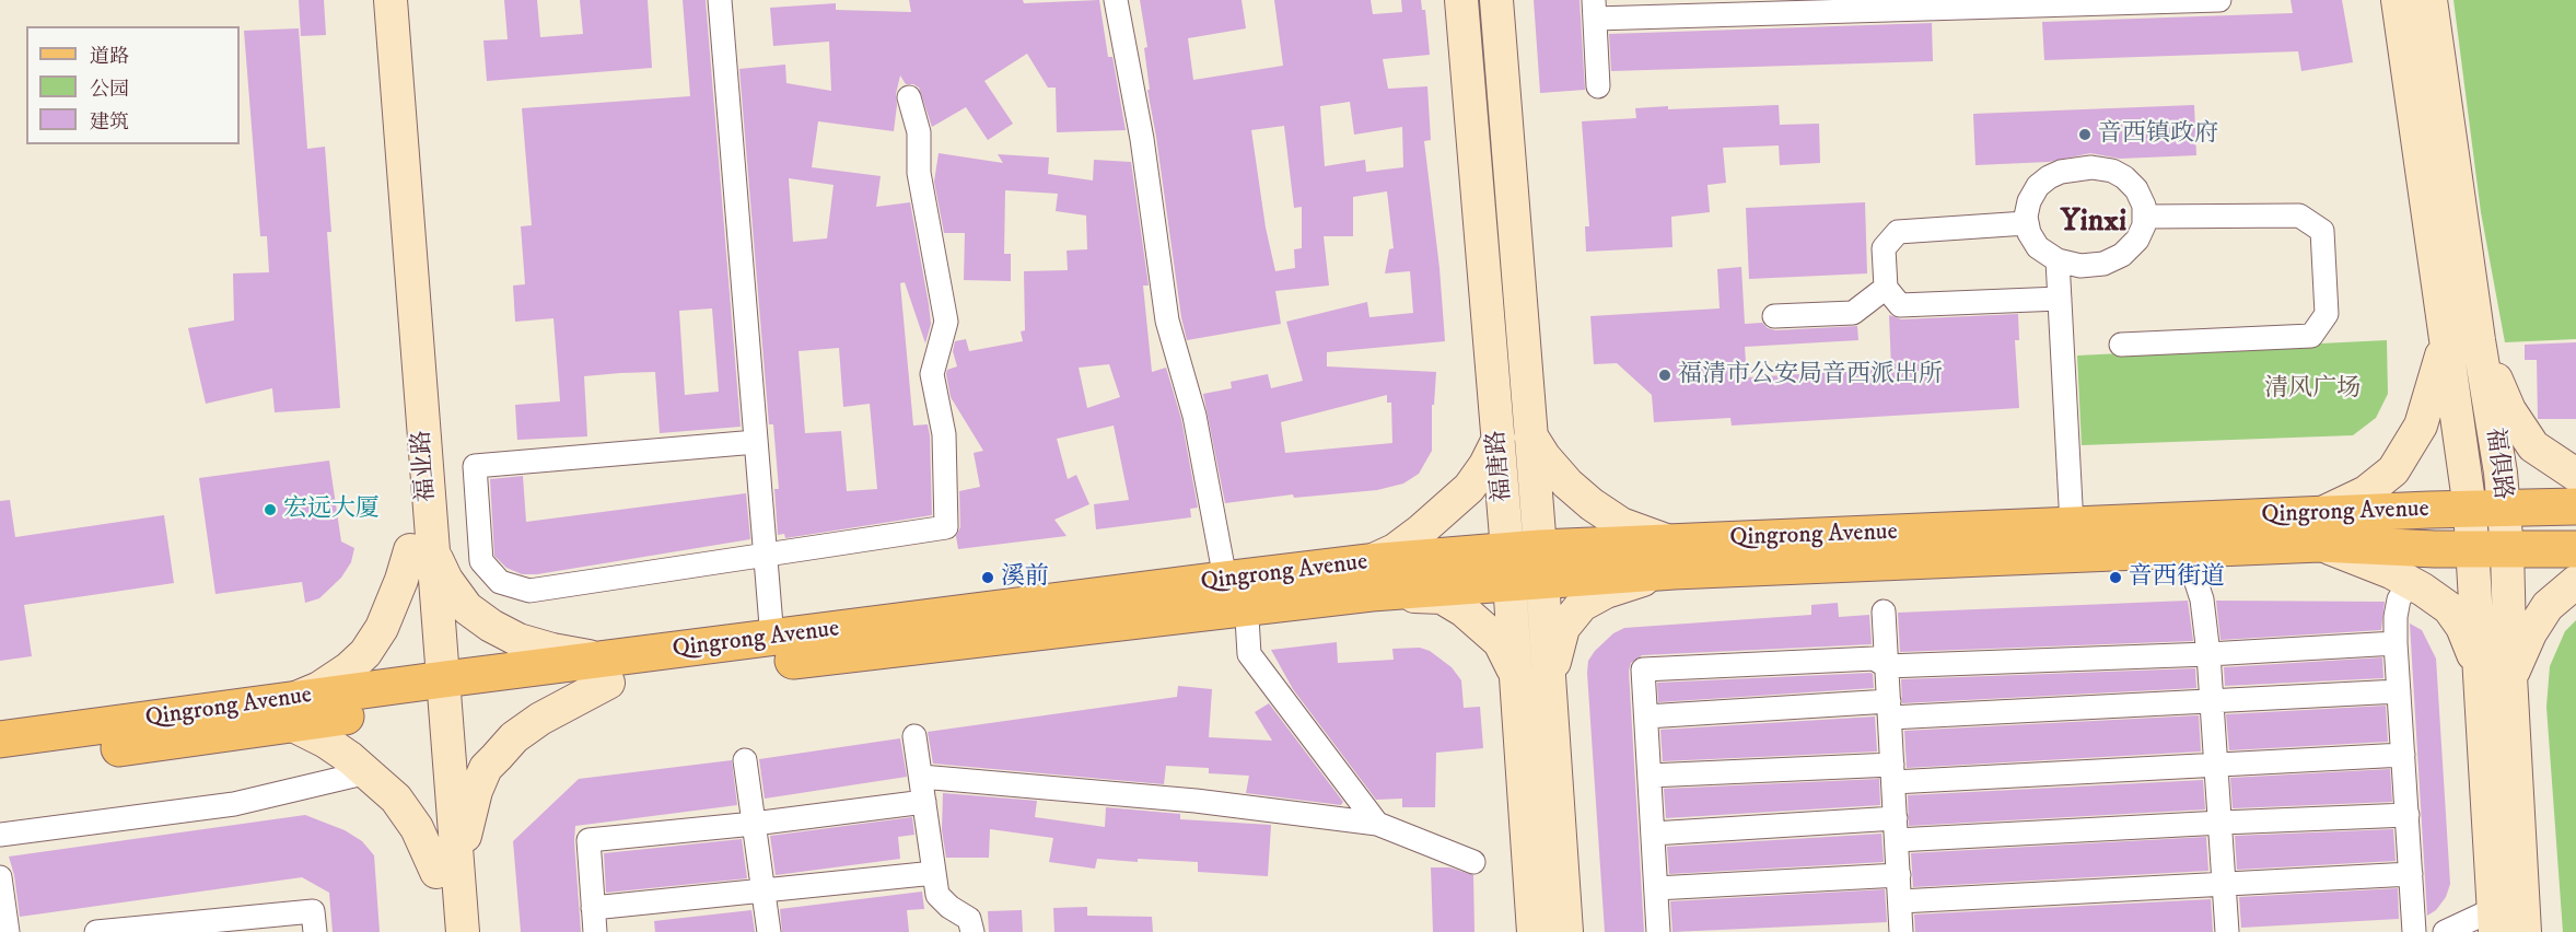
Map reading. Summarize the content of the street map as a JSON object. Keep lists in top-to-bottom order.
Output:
{
  "streets": {
    "main road": ["Qingrong Avenue"],
    "street": ["福俱路", "福业路", "福唐路"]
  },
  "crossings": [
    ["福俱路", "Qingrong Avenue"],
    ["福业路", "Qingrong Avenue"],
    ["福唐路", "Qingrong Avenue"]
  ],
  "districts": ["Yinxi"],
  "parks": ["清风广场"],
  "places": [
    "音西镇政府",
    "福清市公安局音西派出所",
    "宏远大厦",
    "溪前",
    "音西街道"
  ],
  "legend": ["道路", "公园", "建筑"]
}
